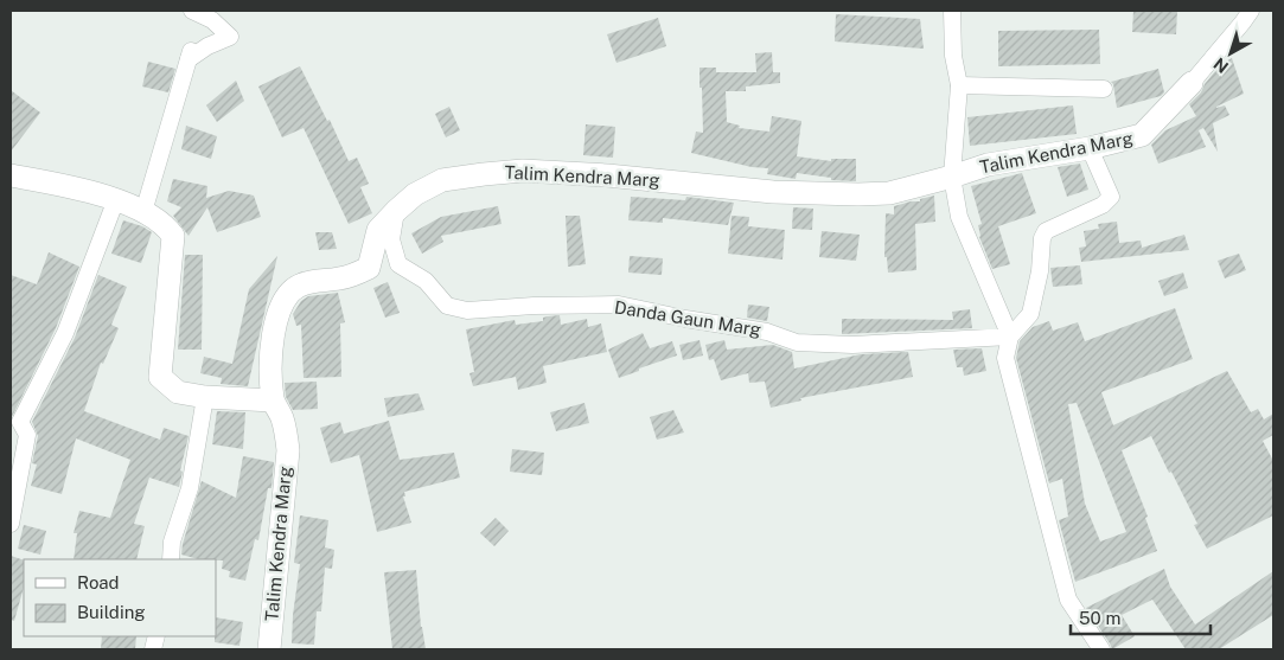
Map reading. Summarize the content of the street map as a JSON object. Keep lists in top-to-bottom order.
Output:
{
  "streets": {
    "street": ["Talim Kendra Marg", "Danda Gaun Marg"]
  },
  "crossings": [
    ["Talim Kendra Marg", "Danda Gaun Marg"]
  ],
  "legend": ["Road", "Building"],
  "scale_bar": "50 m",
  "north": "bottom left"
}
